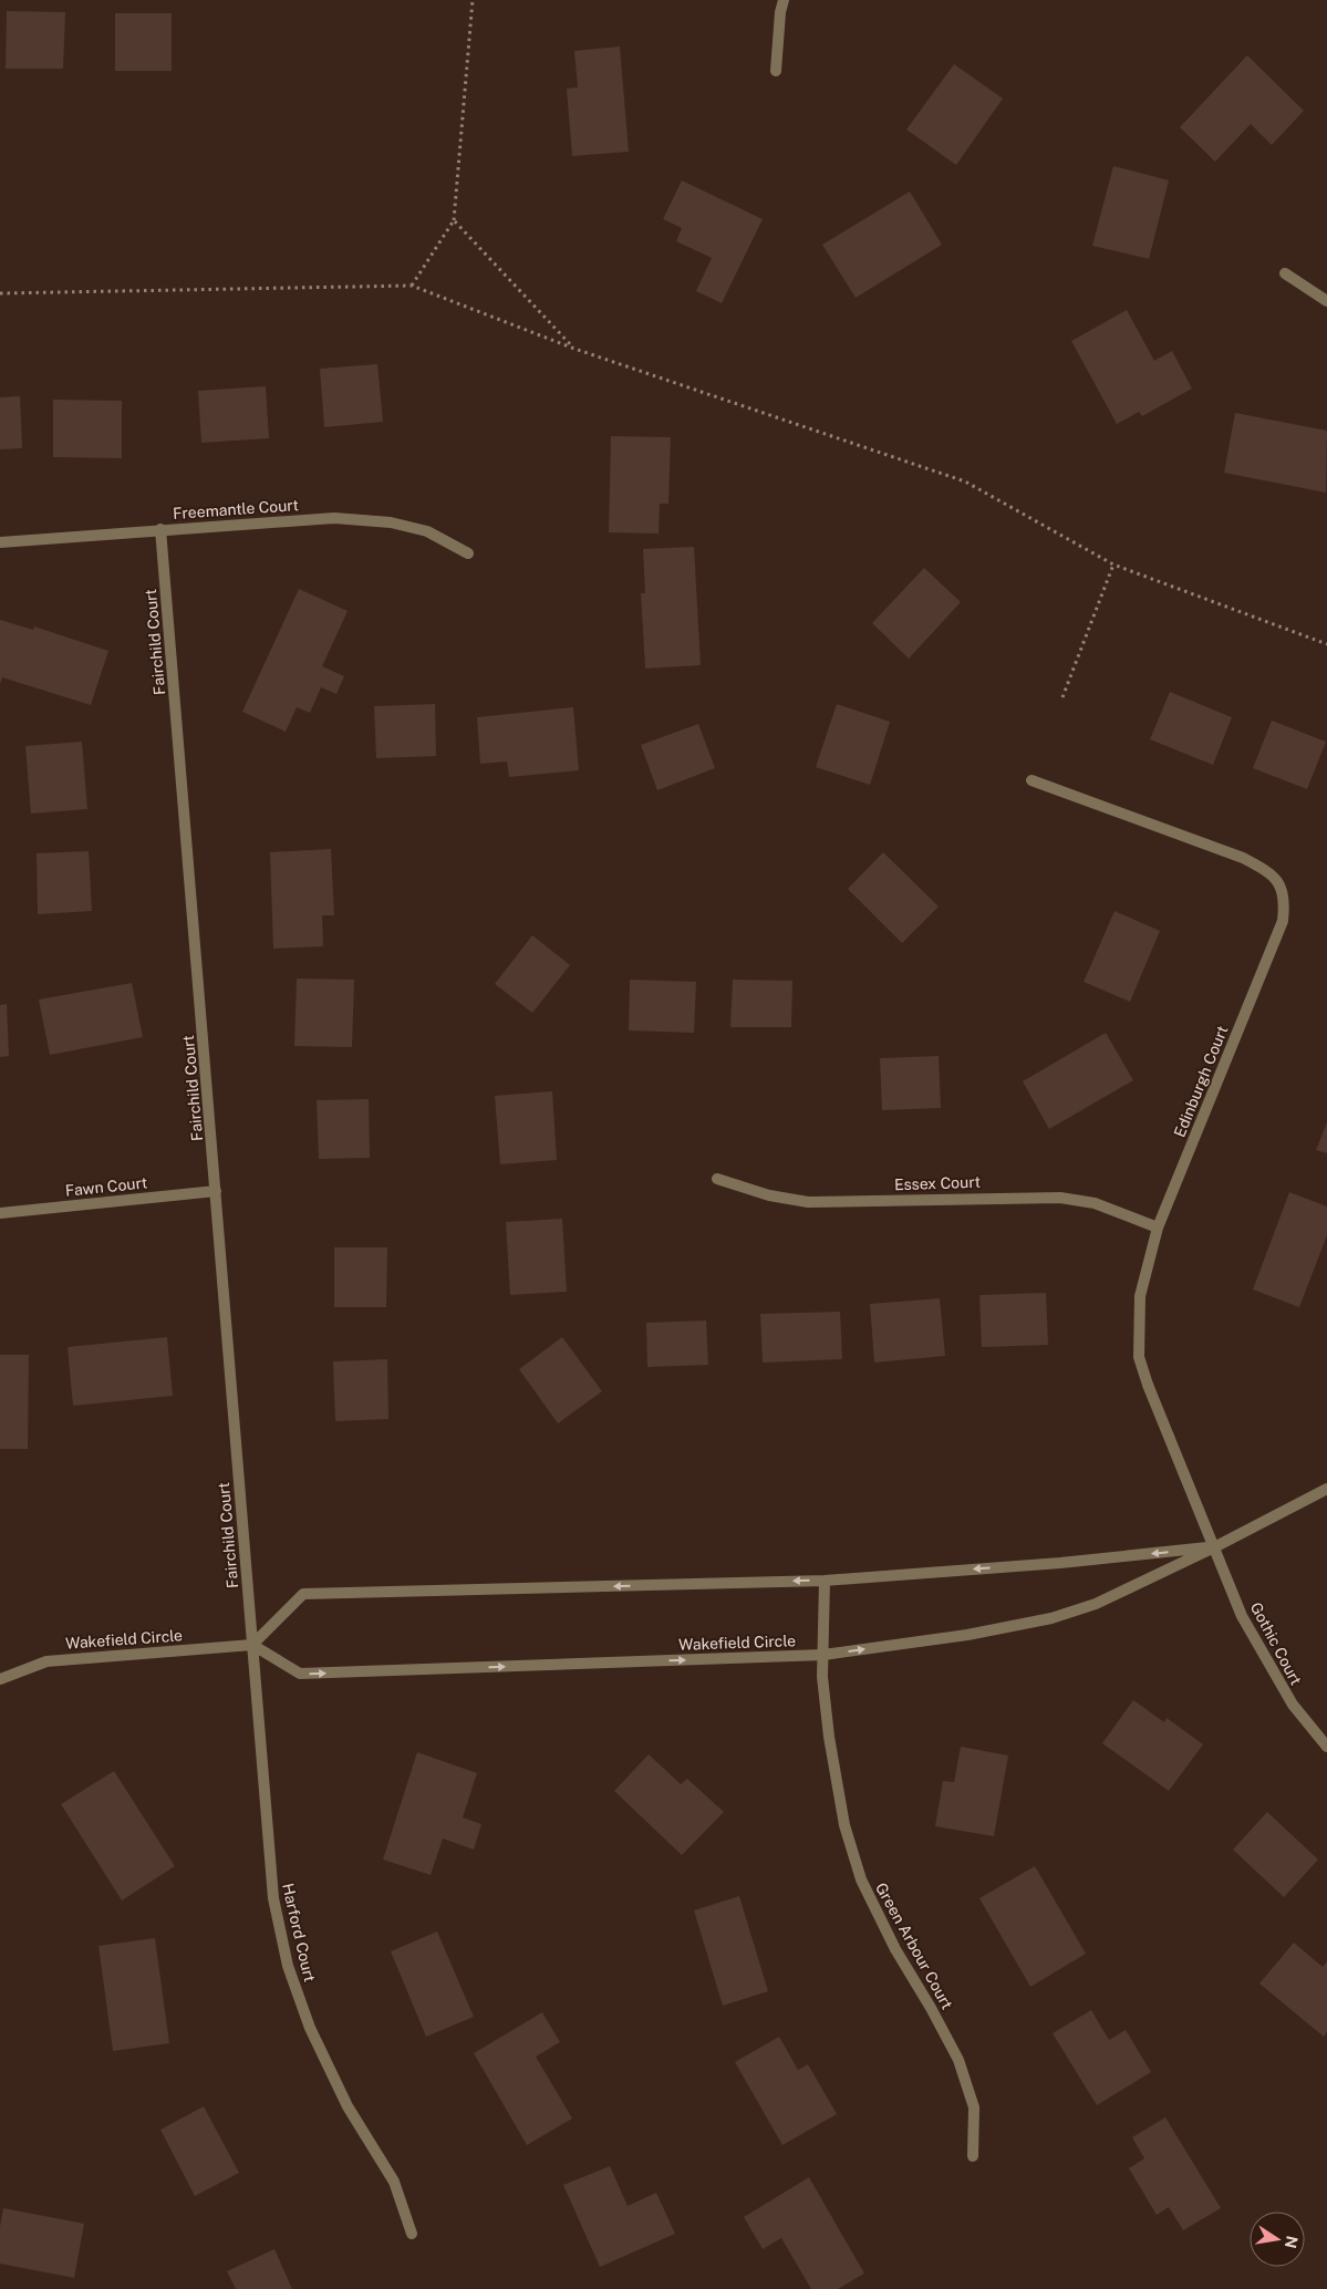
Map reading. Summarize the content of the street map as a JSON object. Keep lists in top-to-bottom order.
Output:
{
  "streets": {
    "street": [
      "Freemantle Court",
      "Fairchild Court",
      "Edinburgh Court",
      "Essex Court",
      "Fawn Court",
      "Wakefield Circle",
      "Gothic Court",
      "Harford Court",
      "Green Arbour Court"
    ]
  },
  "crossings": [
    ["Freemantle Court", "Fairchild Court"],
    ["Fairchild Court", "Fawn Court"],
    ["Fairchild Court", "Wakefield Circle"],
    ["Fairchild Court", "Harford Court"],
    ["Edinburgh Court", "Essex Court"],
    ["Edinburgh Court", "Wakefield Circle"],
    ["Edinburgh Court", "Gothic Court"],
    ["Wakefield Circle", "Gothic Court"],
    ["Wakefield Circle", "Harford Court"],
    ["Wakefield Circle", "Green Arbour Court"]
  ],
  "north": "right"
}
